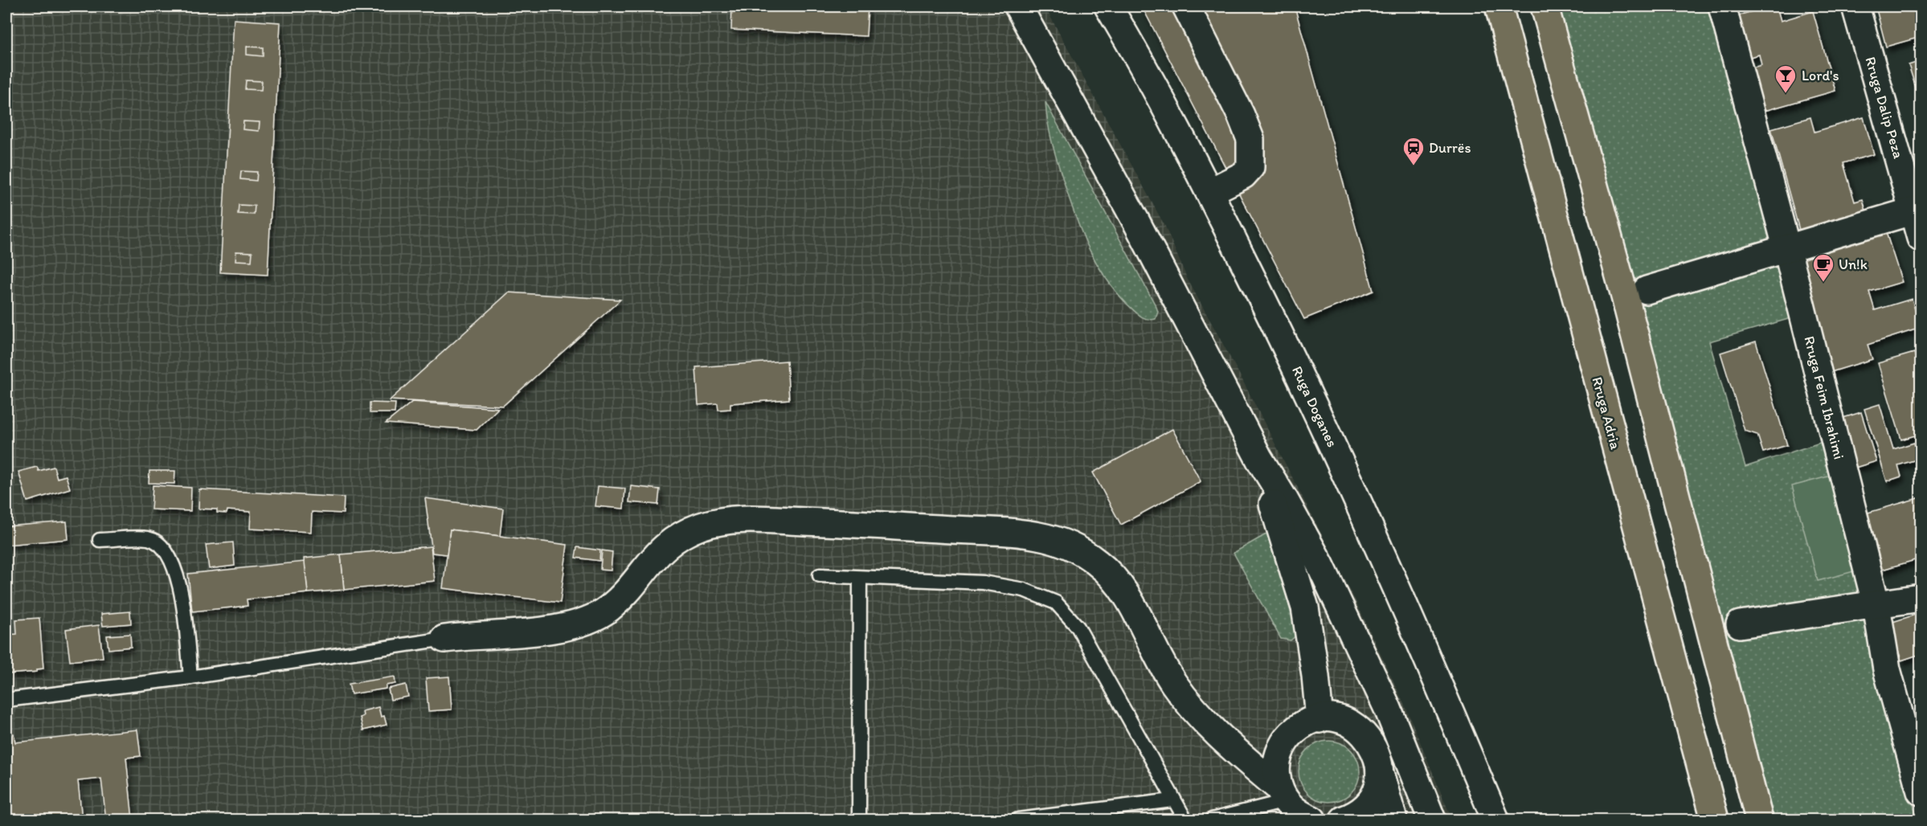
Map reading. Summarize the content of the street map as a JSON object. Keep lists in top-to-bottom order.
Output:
{
  "streets": {
    "main road": ["Rruga Adria"],
    "street": ["Rruga Dalip Peza", "Rruga Feim Ibrahimi", "Ruga Doganes"]
  },
  "places": {
    "bar": ["Lord's"],
    "station": ["Durrës"],
    "cafe": ["Un!k"]
  }
}
